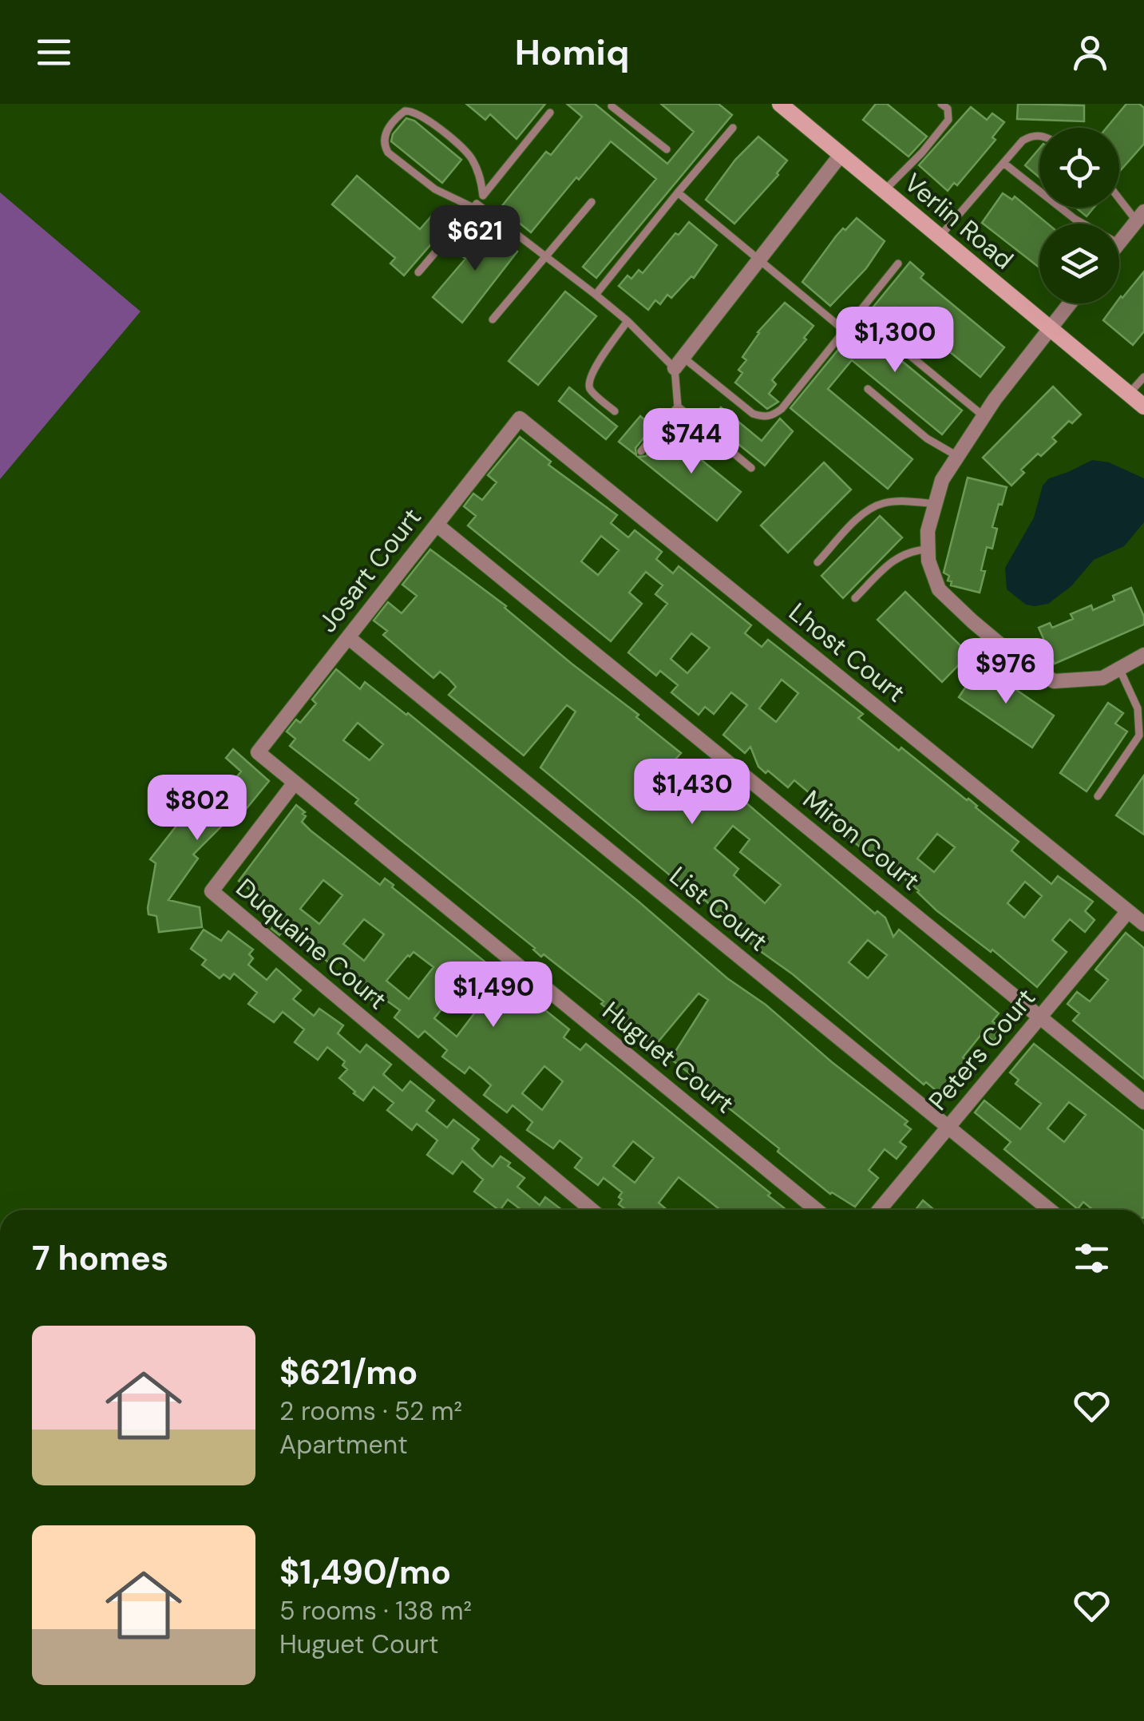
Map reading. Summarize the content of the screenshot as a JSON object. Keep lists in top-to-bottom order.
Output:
{
  "streets": {
    "street": [
      "Verlin Road",
      "Josart Court",
      "Lhost Court",
      "Miron Court",
      "List Court",
      "Duquaine Court",
      "Peters Court",
      "Huguet Court"
    ]
  },
  "crossings": [
    ["Josart Court", "Lhost Court"],
    ["Josart Court", "Miron Court"],
    ["Josart Court", "List Court"],
    ["Josart Court", "Huguet Court"],
    ["Lhost Court", "Peters Court"],
    ["Miron Court", "Peters Court"],
    ["List Court", "Peters Court"],
    ["Duquaine Court", "Huguet Court"]
  ],
  "page": {
    "header": "Homiq",
    "price": [
      "$621",
      "$1,300",
      "$744",
      "$976",
      "$1,430",
      "$802",
      "$1,490"
    ],
    "heading": "7 homes",
    "list": [
      {
        "name": "$621/mo",
        "note": "2 rooms · 52 m² · Apartment"
      },
      {
        "name": "$1,490/mo",
        "note": "5 rooms · 138 m² · Huguet Court"
      }
    ]
  }
}
